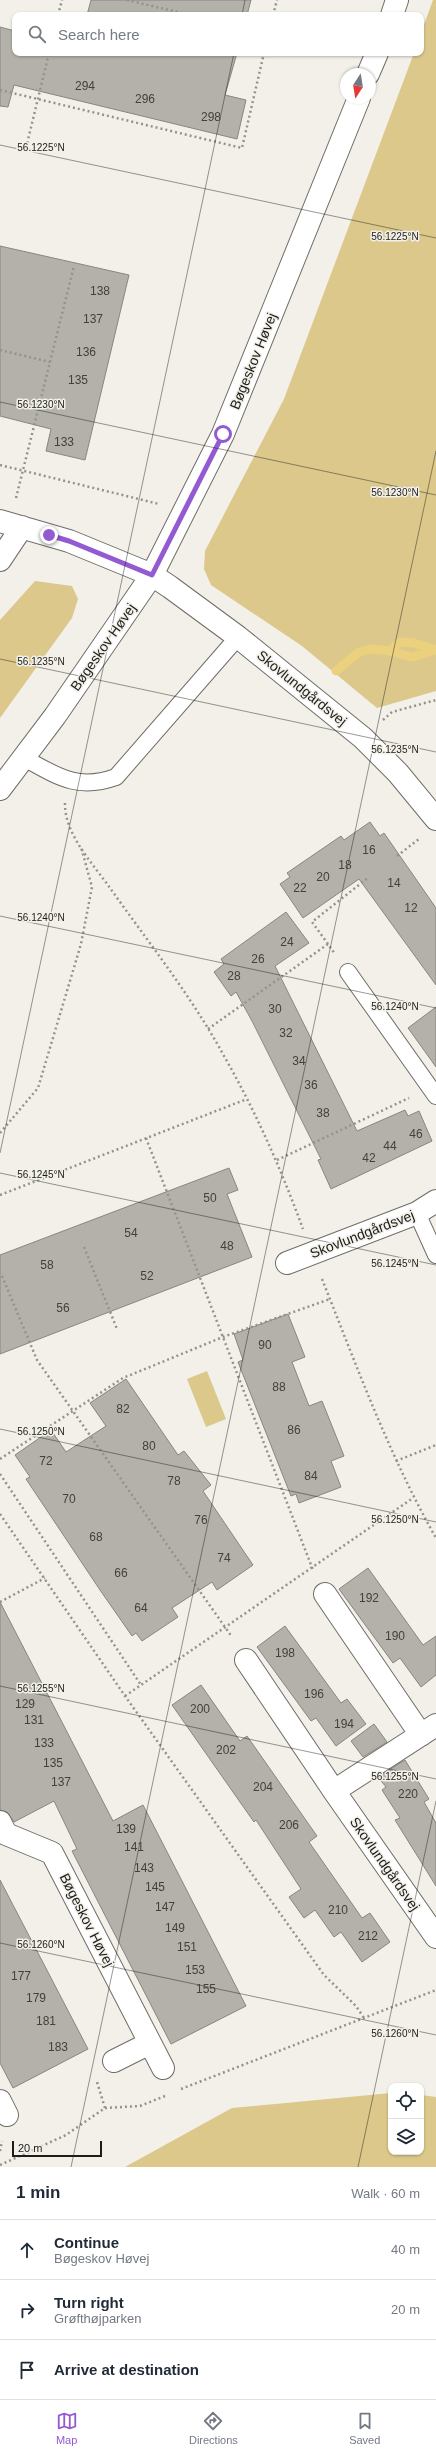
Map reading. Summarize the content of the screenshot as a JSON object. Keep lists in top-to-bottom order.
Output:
{
  "streets": {
    "street": ["Bøgeskov Høvej", "Skovlundgårdsvej"]
  },
  "crossings": [
    ["Bøgeskov Høvej", "Skovlundgårdsvej"]
  ],
  "house_numbers": [
    "294",
    "296",
    "298",
    "138",
    "137",
    "136",
    "135",
    "133",
    "16",
    "18",
    "20",
    "14",
    "22",
    "12",
    "24",
    "26",
    "28",
    "30",
    "32",
    "34",
    "36",
    "38",
    "46",
    "44",
    "42",
    "50",
    "54",
    "48",
    "58",
    "52",
    "56",
    "90",
    "88",
    "82",
    "86",
    "80",
    "72",
    "84",
    "78",
    "70",
    "76",
    "68",
    "74",
    "66",
    "192",
    "64",
    "190",
    "198",
    "196",
    "129",
    "200",
    "131",
    "194",
    "133",
    "202",
    "135",
    "137",
    "204",
    "220",
    "206",
    "139",
    "141",
    "143",
    "145",
    "147",
    "210",
    "149",
    "212",
    "151",
    "153",
    "177",
    "155",
    "179",
    "181",
    "183"
  ],
  "scale_bar": "20 m",
  "north": "bottom",
  "page": {
    "search": "Search here",
    "scale": "20 m",
    "heading": ["1 min", "Walk · 60 m"],
    "list": [
      ["Continue", "Bøgeskov Høvej", "40 m"],
      ["Turn right", "Grøfthøjparken", "20 m"],
      "Arrive at destination"
    ],
    "nav": ["Map", "Directions", "Saved"]
  },
  "coordinates": [
    "56.1225°N",
    "56.1230°N",
    "56.1235°N",
    "56.1240°N",
    "56.1245°N",
    "56.1250°N",
    "56.1255°N",
    "56.1260°N"
  ]
}
